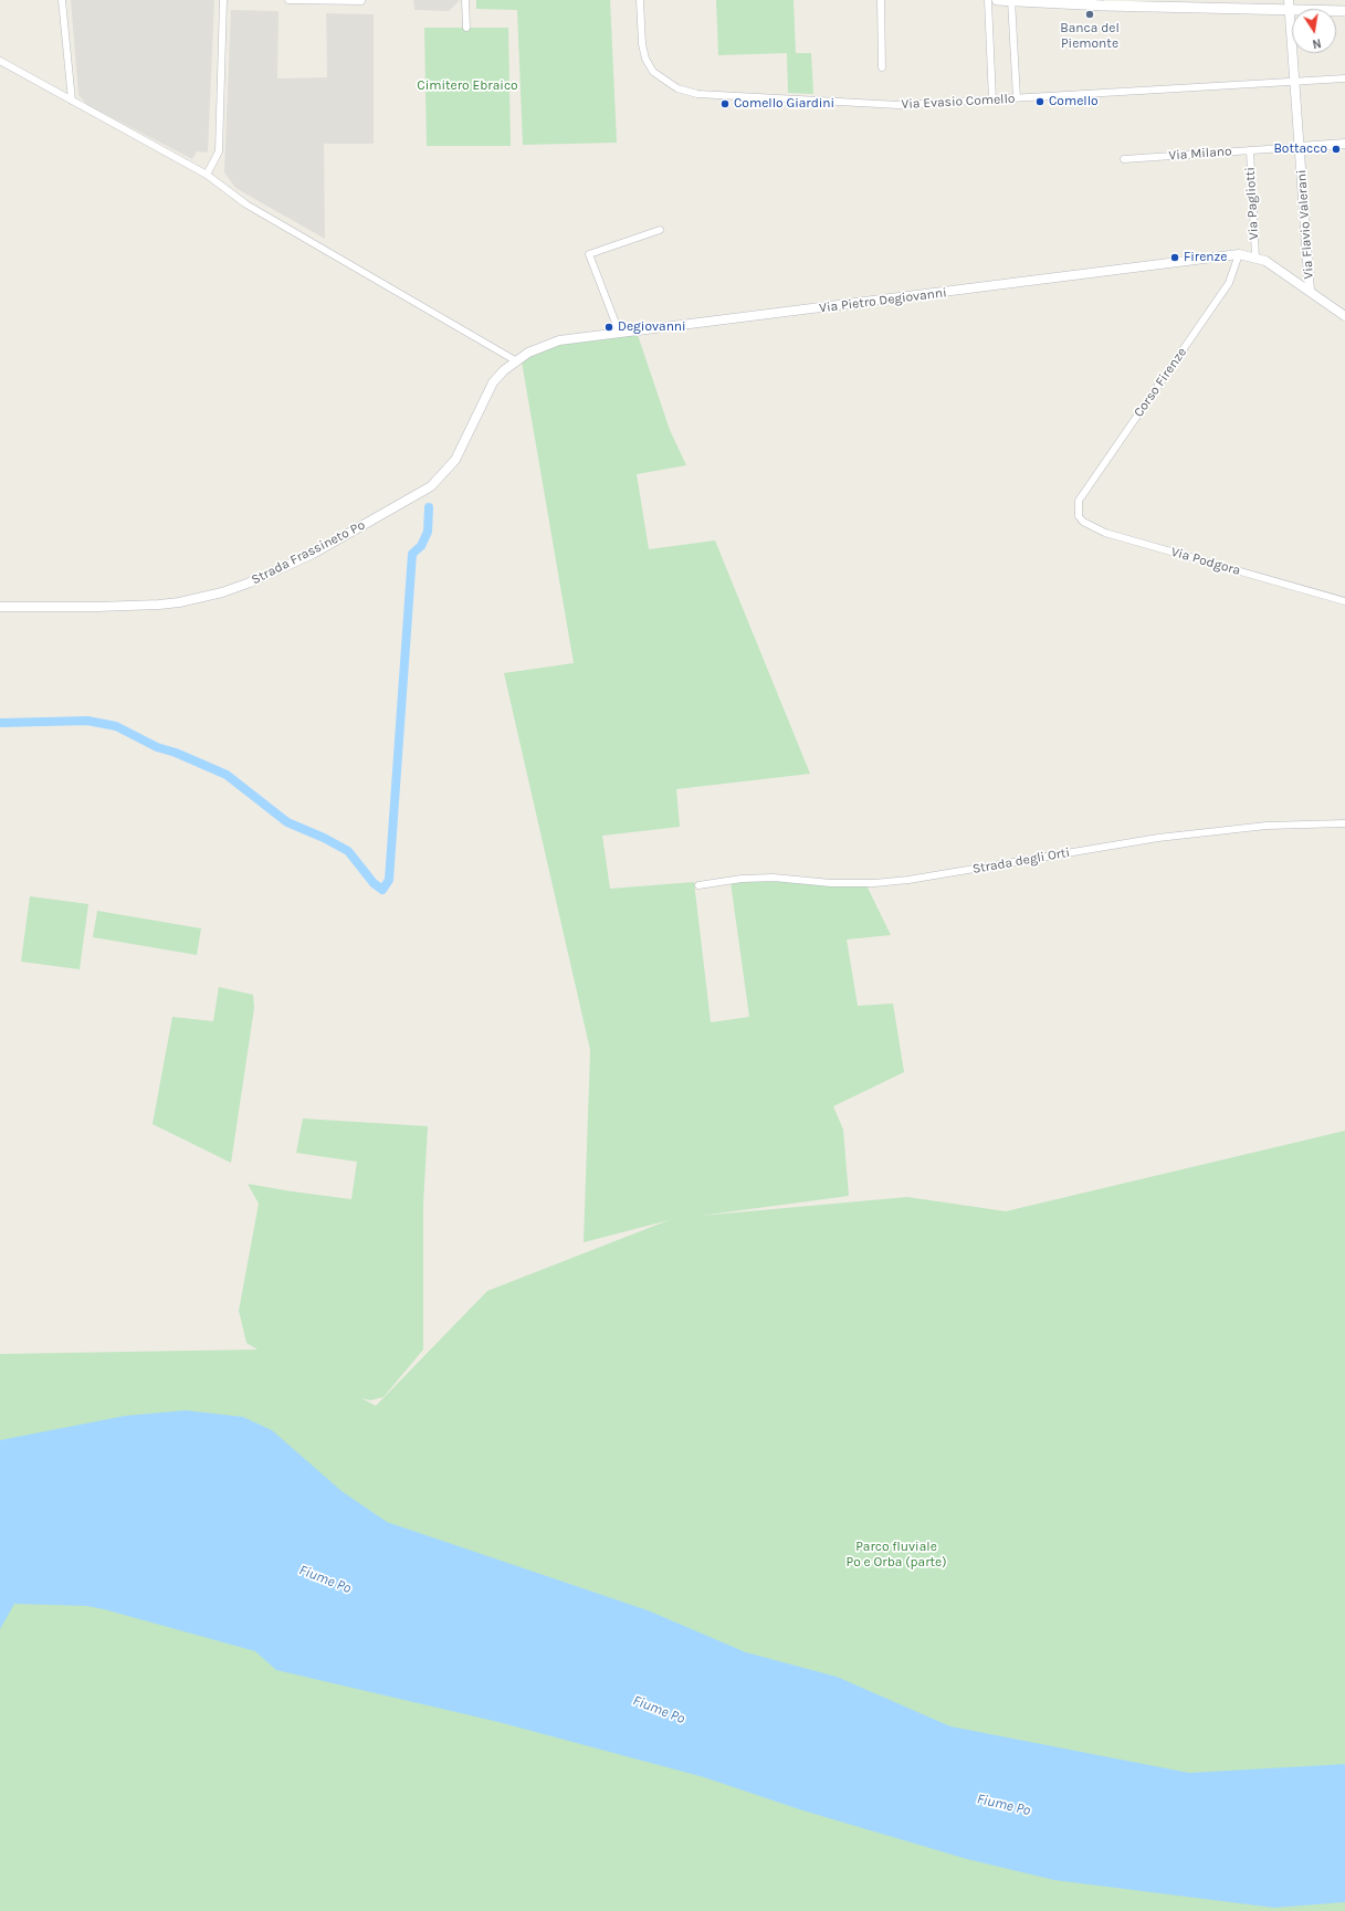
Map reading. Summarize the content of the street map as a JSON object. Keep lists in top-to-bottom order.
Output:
{
  "streets": {
    "street": [
      "Via Evasio Comello",
      "Via Milano",
      "Via Pagliotti",
      "Via Flavio Valerani",
      "Via Pietro Degiovanni",
      "Corso Firenze",
      "Strada Frassineto Po",
      "Via Podgora",
      "Strada degli Orti"
    ]
  },
  "crossings": [
    ["Via Evasio Comello", "Via Flavio Valerani"],
    ["Via Milano", "Via Pagliotti"],
    ["Via Milano", "Via Flavio Valerani"],
    ["Via Pagliotti", "Via Pietro Degiovanni"],
    ["Via Flavio Valerani", "Via Pietro Degiovanni"],
    ["Via Pietro Degiovanni", "Corso Firenze"],
    ["Via Pietro Degiovanni", "Strada Frassineto Po"],
    ["Corso Firenze", "Via Podgora"]
  ],
  "water": ["Fiume Po"],
  "parks": ["Cimitero Ebraico", "Parco fluviale Po e Orba (parte)"],
  "places": [
    "Banca del Piemonte",
    "Comello",
    "Comello Giardini",
    "Bottacco",
    "Firenze",
    "Degiovanni"
  ],
  "north": "bottom"
}
